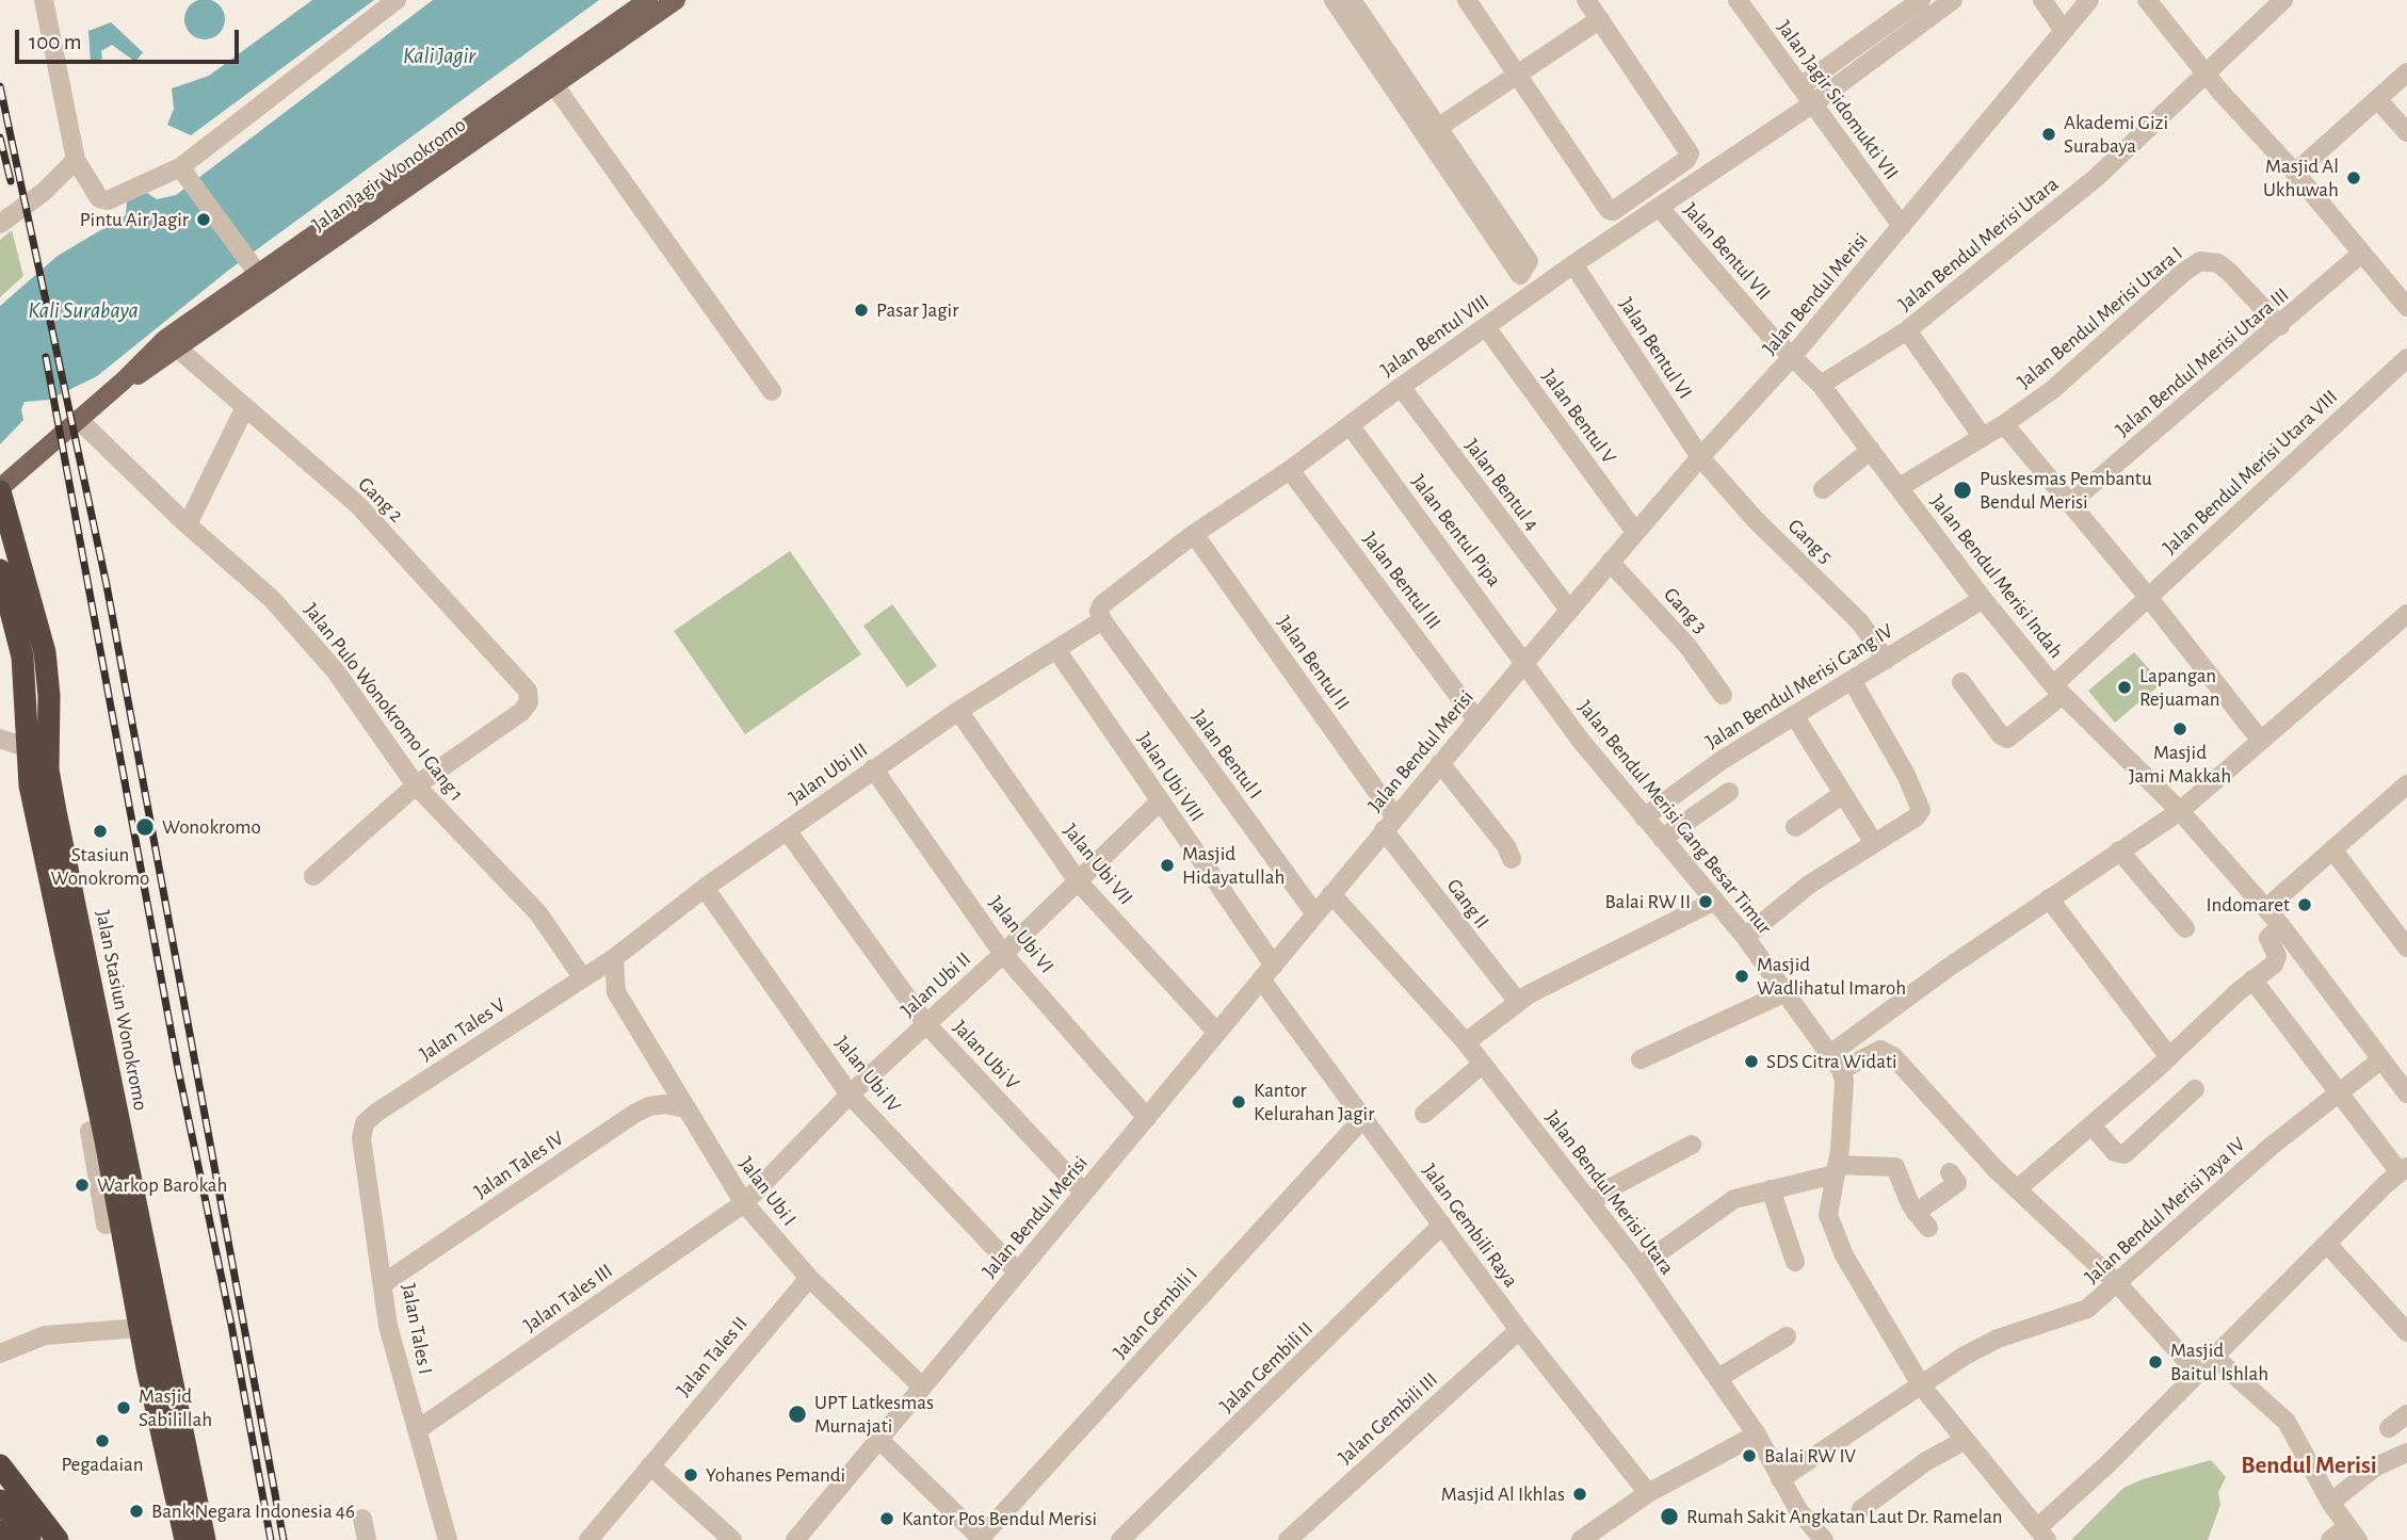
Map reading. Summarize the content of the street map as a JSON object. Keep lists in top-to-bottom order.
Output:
{
  "streets": {
    "highway": ["Jalan Stasiun Wonokromo"],
    "main road": ["Jalan Jagir Wonokromo"],
    "street": [
      "Jalan Jagir Sidomukti VII",
      "Jalan Bendul Merisi Utara",
      "Jalan Bentul VII",
      "Jalan Bendul Merisi",
      "Jalan Bendul Merisi Utara I",
      "Jalan Bentul VIII",
      "Jalan Bentul VI",
      "Jalan Bendul Merisi Utara III",
      "Jalan Bentul V",
      "Jalan Bendul Merisi Utara VIII",
      "Jalan Bentul 4",
      "Gang 2",
      "Jalan Bentul Pipa",
      "Gang 5",
      "Jalan Bendul Merisi Indah",
      "Jalan Bentul III",
      "Gang 3",
      "Jalan Bentul II",
      "Jalan Bendul Merisi Gang IV",
      "Jalan Pulo Wonokromo I Gang 1",
      "Jalan Bentul I",
      "Jalan Ubi III",
      "Jalan Ubi VIII",
      "Jalan Bendul Merisi Gang Besar Timur",
      "Jalan Ubi VII",
      "Gang II",
      "Jalan Ubi VI",
      "Jalan Ubi II",
      "Jalan Tales V",
      "Jalan Ubi V",
      "Jalan Ubi IV",
      "Jalan Tales IV",
      "Jalan Ubi I",
      "Jalan Bendul Merisi Jaya IV",
      "Jalan Gembili Raya",
      "Jalan Tales III",
      "Jalan Gembili I",
      "Jalan Tales I",
      "Jalan Tales II",
      "Jalan Gembili II",
      "Jalan Gembili III"
    ]
  },
  "crossings": [
    ["Jalan Jagir Sidomukti VII", "Jalan Bendul Merisi"],
    ["Jalan Jagir Sidomukti VII", "Jalan Bentul VIII"],
    ["Jalan Jagir Wonokromo", "Gang 2"],
    ["Jalan Jagir Wonokromo", "Jalan Pulo Wonokromo I Gang 1"],
    ["Jalan Jagir Wonokromo", "Jalan Stasiun Wonokromo"],
    ["Jalan Bendul Merisi Utara", "Jalan Bendul Merisi"],
    ["Jalan Bendul Merisi Utara", "Jalan Bendul Merisi Indah"],
    ["Jalan Bendul Merisi Utara", "Jalan Bendul Merisi Jaya IV"],
    ["Jalan Bentul VII", "Jalan Bendul Merisi"],
    ["Jalan Bentul VII", "Jalan Bentul VIII"],
    ["Jalan Bentul VII", "Jalan Bendul Merisi Indah"],
    ["Jalan Bendul Merisi", "Jalan Bentul VI"],
    ["Jalan Bendul Merisi", "Jalan Bentul V"],
    ["Jalan Bendul Merisi", "Jalan Bentul 4"],
    ["Jalan Bendul Merisi", "Jalan Bentul Pipa"],
    ["Jalan Bendul Merisi", "Gang 5"],
    ["Jalan Bendul Merisi", "Jalan Bendul Merisi Indah"],
    ["Jalan Bendul Merisi", "Jalan Bentul III"],
    ["Jalan Bendul Merisi", "Gang 3"],
    ["Jalan Bendul Merisi", "Jalan Bentul II"],
    ["Jalan Bendul Merisi", "Jalan Bentul I"],
    ["Jalan Bendul Merisi", "Jalan Ubi VIII"],
    ["Jalan Bendul Merisi", "Jalan Bendul Merisi Gang Besar Timur"],
    ["Jalan Bendul Merisi", "Jalan Ubi VII"],
    ["Jalan Bendul Merisi", "Gang II"],
    ["Jalan Bendul Merisi", "Jalan Ubi VI"],
    ["Jalan Bendul Merisi", "Jalan Ubi V"],
    ["Jalan Bendul Merisi", "Jalan Ubi IV"],
    ["Jalan Bendul Merisi", "Jalan Ubi I"],
    ["Jalan Bendul Merisi", "Jalan Gembili Raya"],
    ["Jalan Bendul Merisi Utara I", "Jalan Bendul Merisi Utara III"],
    ["Jalan Bendul Merisi Utara I", "Jalan Bendul Merisi Indah"],
    ["Jalan Bentul VIII", "Jalan Bentul VI"],
    ["Jalan Bentul VIII", "Jalan Bentul V"],
    ["Jalan Bentul VIII", "Jalan Bentul 4"],
    ["Jalan Bentul VIII", "Jalan Bentul Pipa"],
    ["Jalan Bentul VIII", "Jalan Bentul III"],
    ["Jalan Bentul VIII", "Jalan Bentul II"],
    ["Jalan Bentul VIII", "Jalan Bentul I"],
    ["Jalan Bentul VIII", "Jalan Ubi III"],
    ["Jalan Bentul VI", "Gang 5"],
    ["Jalan Bendul Merisi Utara VIII", "Jalan Bendul Merisi Indah"],
    ["Gang 2", "Jalan Pulo Wonokromo I Gang 1"],
    ["Jalan Bentul Pipa", "Jalan Bendul Merisi Gang Besar Timur"],
    ["Gang 5", "Jalan Bendul Merisi Gang IV"],
    ["Jalan Bendul Merisi Indah", "Jalan Bendul Merisi Gang IV"],
    ["Jalan Bendul Merisi Indah", "Jalan Bendul Merisi Jaya IV"],
    ["Jalan Bentul II", "Gang II"],
    ["Jalan Bendul Merisi Gang IV", "Jalan Bendul Merisi Gang Besar Timur"],
    ["Jalan Pulo Wonokromo I Gang 1", "Jalan Ubi III"],
    ["Jalan Pulo Wonokromo I Gang 1", "Jalan Tales V"],
    ["Jalan Bentul I", "Jalan Ubi III"],
    ["Jalan Ubi III", "Jalan Ubi VIII"],
    ["Jalan Ubi III", "Jalan Ubi VII"],
    ["Jalan Ubi III", "Jalan Ubi VI"],
    ["Jalan Ubi III", "Jalan Tales V"],
    ["Jalan Ubi III", "Jalan Ubi V"],
    ["Jalan Ubi III", "Jalan Ubi IV"],
    ["Jalan Ubi III", "Jalan Ubi I"],
    ["Jalan Ubi VIII", "Jalan Ubi II"],
    ["Jalan Ubi VIII", "Jalan Gembili Raya"],
    ["Jalan Ubi VII", "Jalan Ubi II"],
    ["Jalan Ubi VI", "Jalan Ubi II"],
    ["Jalan Ubi II", "Jalan Ubi V"],
    ["Jalan Ubi II", "Jalan Ubi IV"],
    ["Jalan Ubi II", "Jalan Ubi I"],
    ["Jalan Ubi II", "Jalan Tales III"],
    ["Jalan Tales V", "Jalan Tales I"],
    ["Jalan Tales IV", "Jalan Ubi I"],
    ["Jalan Tales IV", "Jalan Tales I"],
    ["Jalan Ubi I", "Jalan Tales III"],
    ["Jalan Ubi I", "Jalan Tales II"],
    ["Jalan Gembili Raya", "Jalan Gembili I"],
    ["Jalan Gembili Raya", "Jalan Gembili II"],
    ["Jalan Gembili Raya", "Jalan Gembili III"],
    ["Jalan Tales III", "Jalan Tales I"]
  ],
  "districts": ["Bendul Merisi"],
  "water": ["Kali Jagir", "Kali Surabaya"],
  "places": [
    "Akademi Gizi Surabaya",
    "Masjid Al Ukhuwah",
    "Pintu Air Jagir",
    "Pasar Jagir",
    "Puskesmas Pembantu Bendul Merisi",
    "Lapangan Rejuaman",
    "Masjid Jami Makkah",
    "Wonokromo",
    "Stasiun Wonokromo",
    "Masjid Hidayatullah",
    "Balai RW II",
    "Indomaret",
    "Masjid Wadlihatul Imaroh",
    "SDS Citra Widati",
    "Kantor Kelurahan Jagir",
    "Warkop Barokah",
    "Masjid Baitul Ishlah",
    "Masjid Sabilillah",
    "UPT Latkesmas Murnajati",
    "Pegadaian",
    "Balai RW IV",
    "Yohanes Pemandi",
    "Masjid Al Ikhlas",
    "Bank Negara Indonesia 46",
    "Rumah Sakit Angkatan Laut Dr. Ramelan",
    "Kantor Pos Bendul Merisi"
  ],
  "scale_bar": "100 m"
}
